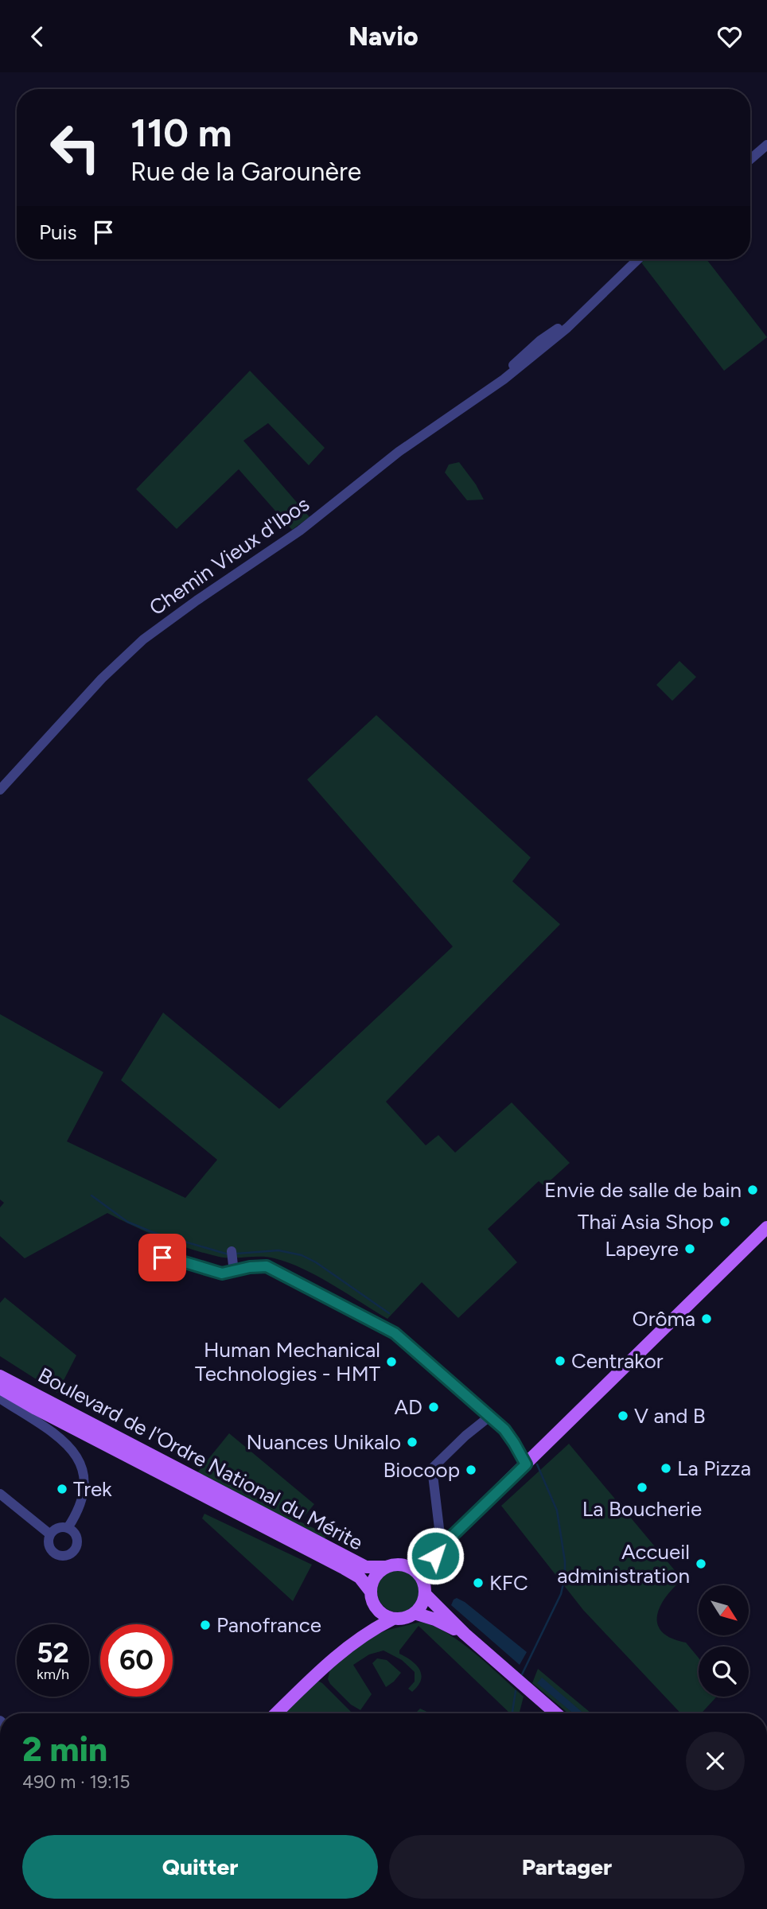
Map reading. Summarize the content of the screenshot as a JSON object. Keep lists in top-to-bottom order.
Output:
{
  "streets": {
    "main road": ["Boulevard de l'Ordre National du Mérite"],
    "street": ["Chemin Vieux d'Ibos"]
  },
  "places": [
    "Envie de salle de bain",
    "Thaï Asia Shop",
    "Lapeyre",
    "Orôma",
    "Centrakor",
    "Human Mechanical Technologies - HMT",
    "AD",
    "V and B",
    "Nuances Unikalo",
    "La Pizza",
    "Biocoop",
    "La Boucherie",
    "Trek",
    "Accueil administration",
    "KFC",
    "Panofrance"
  ],
  "north": "bottom right",
  "page": {
    "header": "Navio",
    "turn": ["110 m", "Rue de la Garounère"],
    "then": "Puis",
    "speed": "52 km/h",
    "limit": "60",
    "heading": ["2 min", "490 m · 19:15"],
    "buttons": ["Quitter", "Partager"]
  }
}
